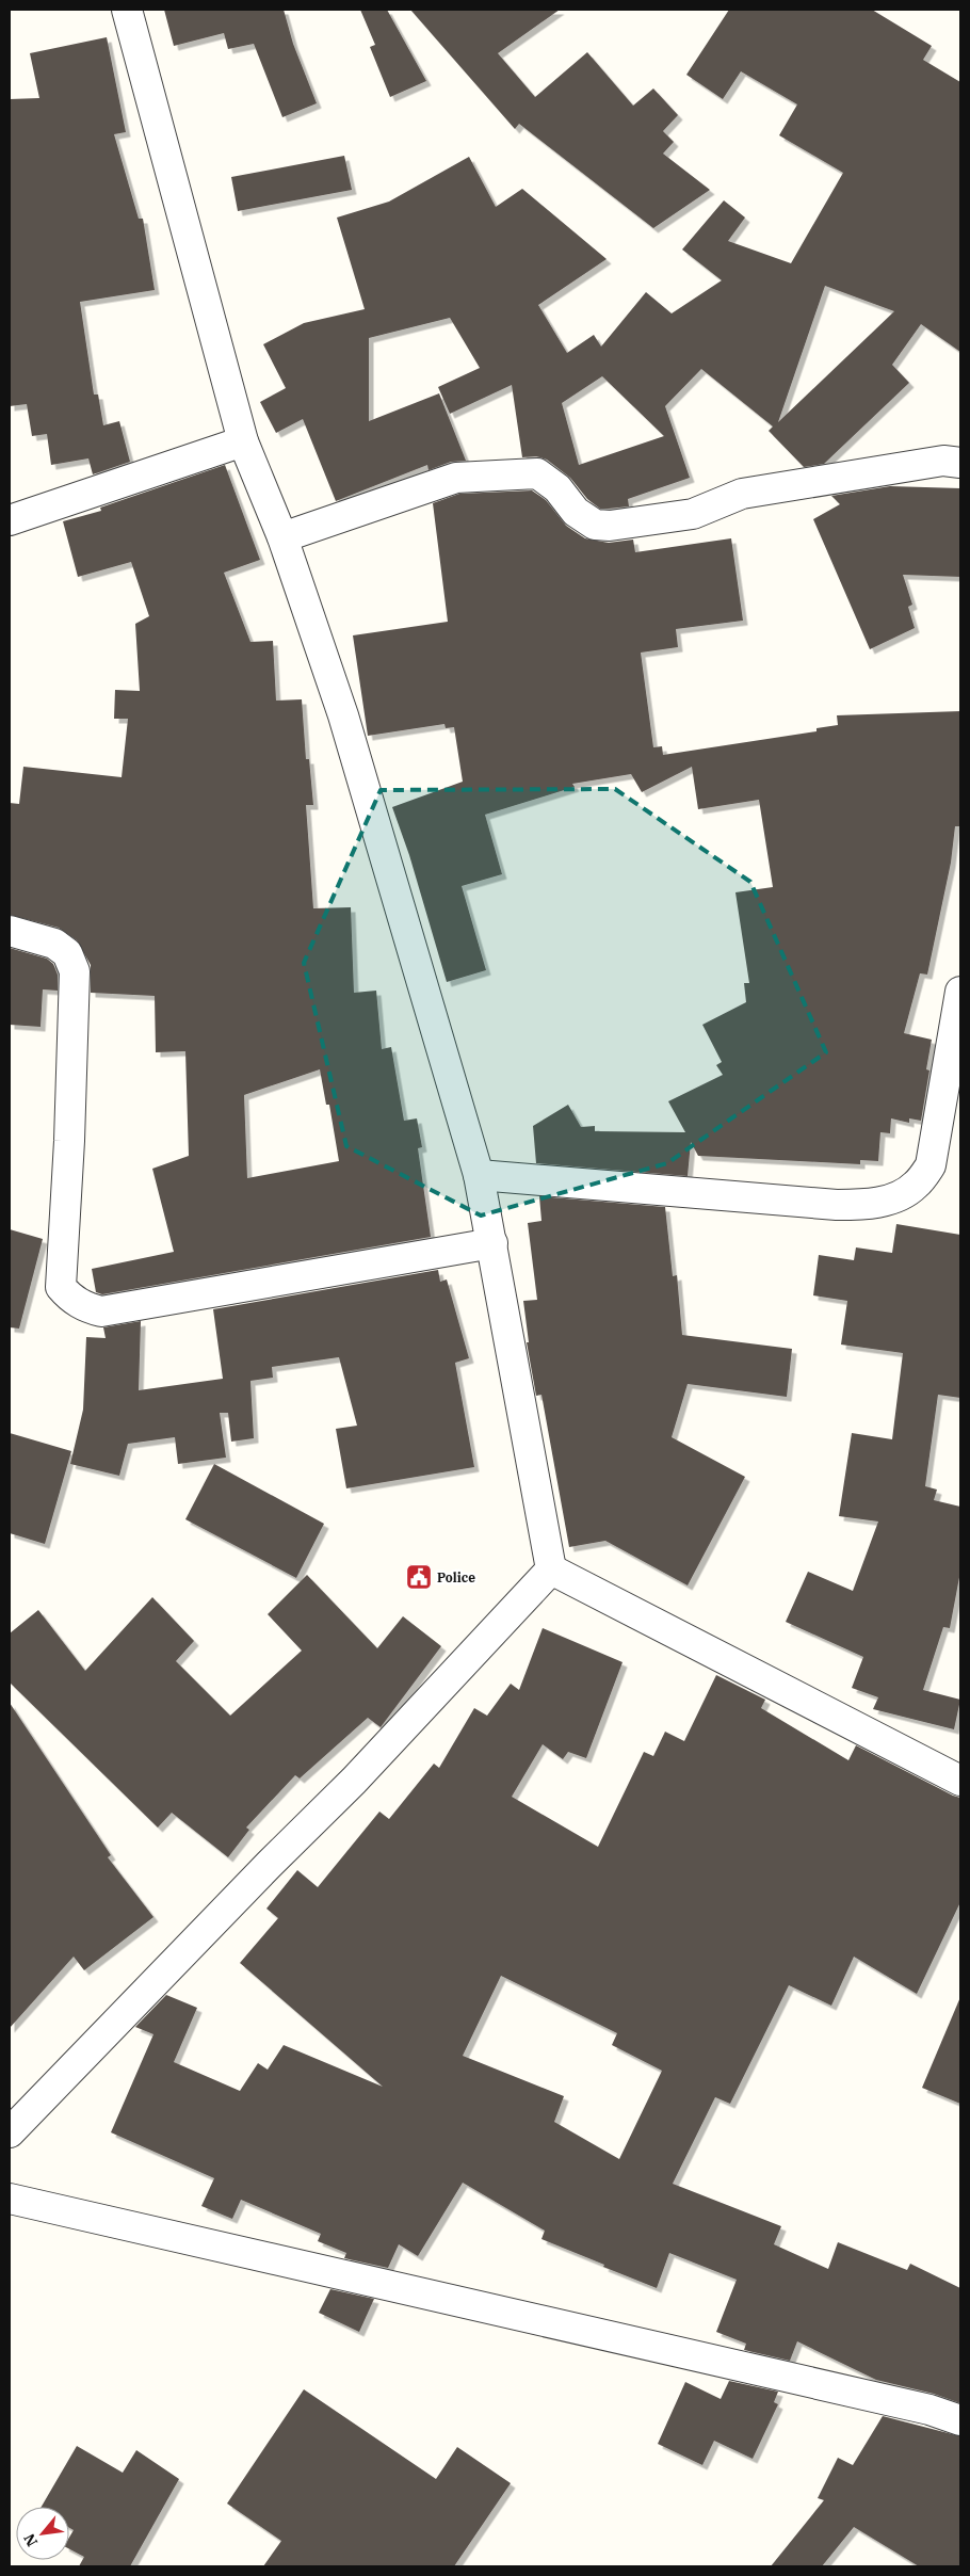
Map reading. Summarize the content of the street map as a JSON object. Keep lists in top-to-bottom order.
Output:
{
  "places": {
    "public building": ["Police"]
  },
  "north": "bottom left"
}
